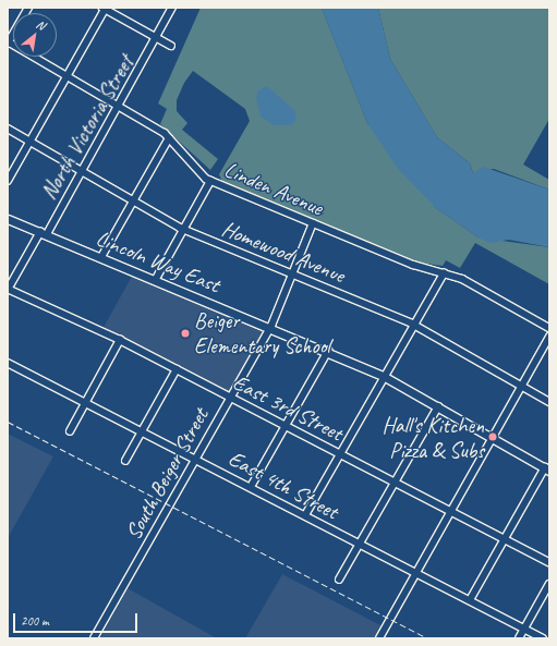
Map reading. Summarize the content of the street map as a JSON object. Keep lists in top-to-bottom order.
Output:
{
  "streets": {
    "main road": ["Lincoln Way East"],
    "street": [
      "North Victoria Street",
      "Linden Avenue",
      "Homewood Avenue",
      "East 3rd Street",
      "South Beiger Street",
      "East 4th Street"
    ]
  },
  "crossings": [
    ["North Victoria Street", "Linden Avenue"],
    ["North Victoria Street", "Homewood Avenue"],
    ["North Victoria Street", "Lincoln Way East"],
    ["North Victoria Street", "East 3rd Street"],
    ["Linden Avenue", "South Beiger Street"],
    ["Homewood Avenue", "South Beiger Street"],
    ["Lincoln Way East", "South Beiger Street"],
    ["East 3rd Street", "South Beiger Street"],
    ["South Beiger Street", "East 4th Street"]
  ],
  "places": ["Beiger Elementary School", "Hall's Kitchen Pizza & Subs"],
  "scale_bar": "200 m",
  "north": "top right"
}
